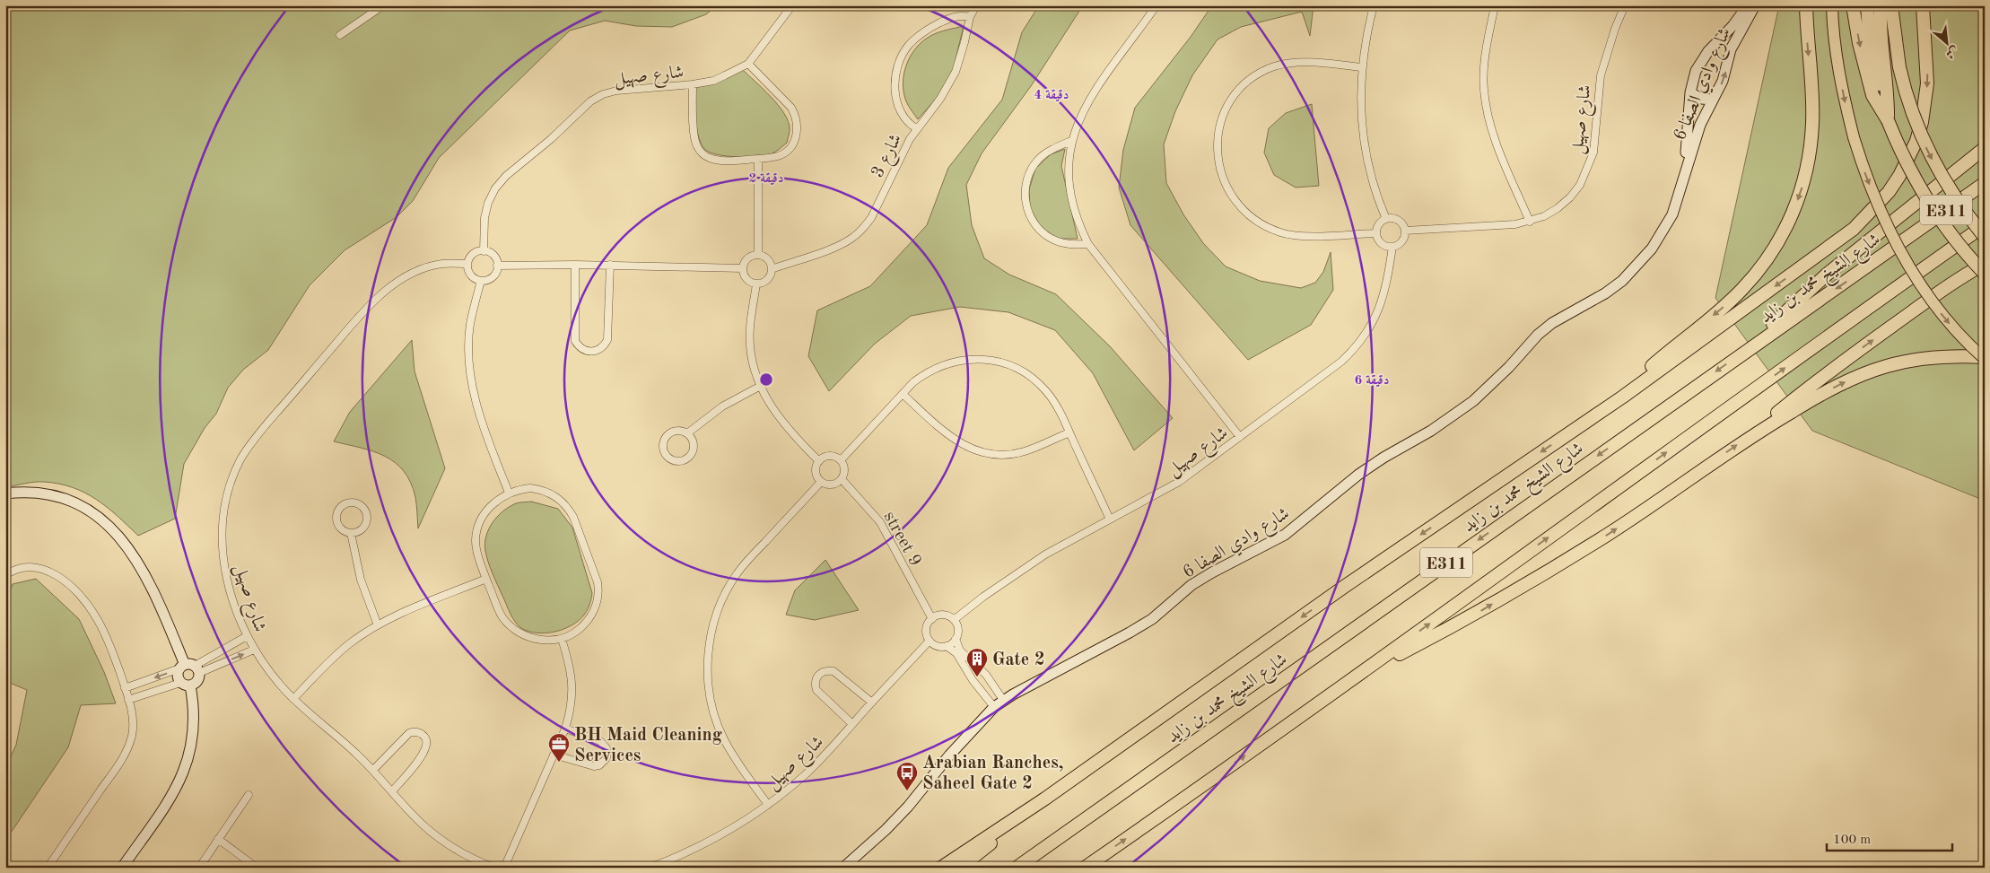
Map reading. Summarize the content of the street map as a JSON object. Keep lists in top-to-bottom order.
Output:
{
  "streets": {
    "highway": ["E311", "شارع الشيخ محمد بن زايد"],
    "street": [
      "شارع صهيل",
      "شارع وادي الصفا 6",
      "3 شارع",
      "street 9"
    ]
  },
  "crossings": [
    ["شارع صهيل", "street 9"]
  ],
  "places": {
    "building": ["Gate 2"],
    "office": ["BH Maid Cleaning Services"],
    "bus stop": ["Arabian Ranches, Saheel Gate 2"]
  },
  "scale_bar": "100 m",
  "north": "bottom right",
  "rings": ["4 دقيقة", "2 دقيقة", "6 دقيقة"]
}
